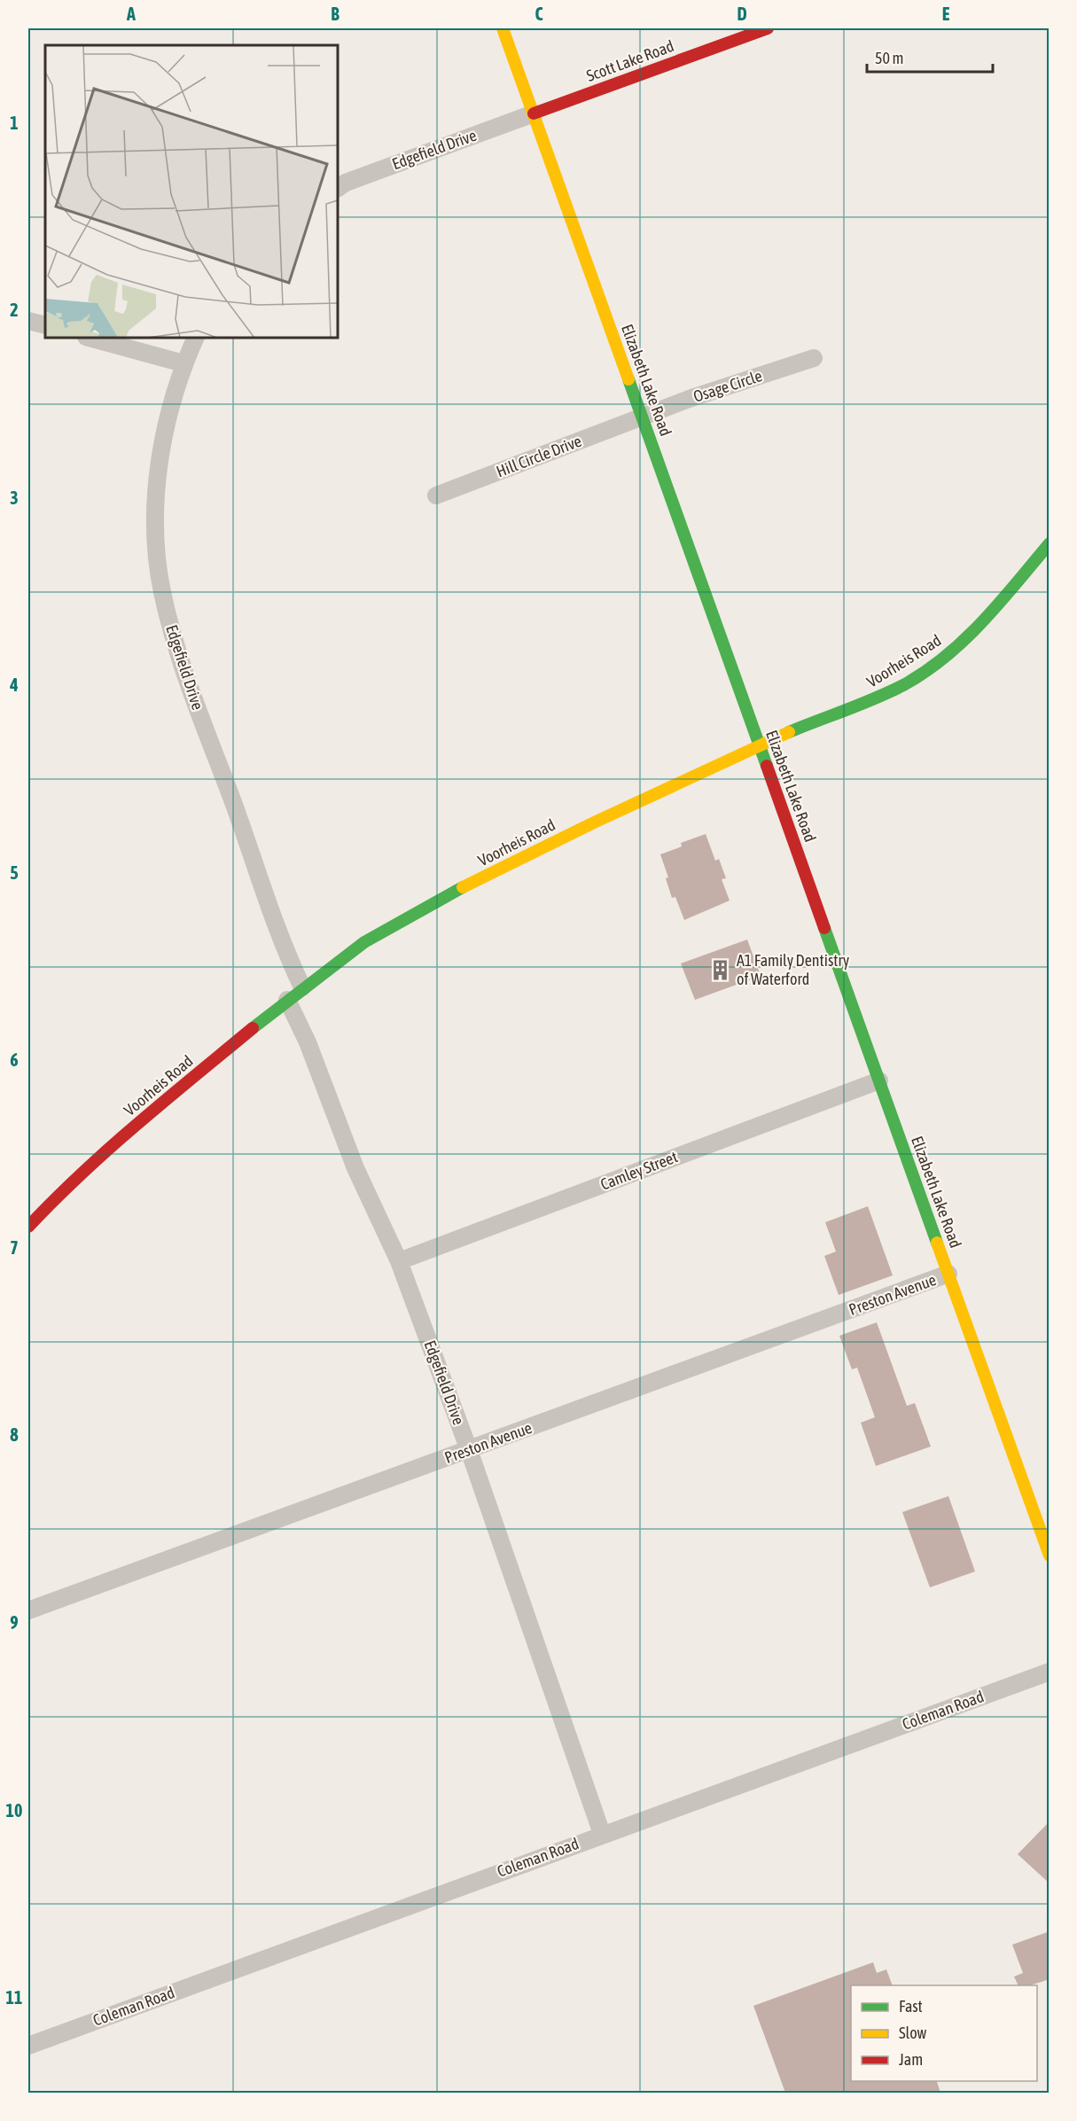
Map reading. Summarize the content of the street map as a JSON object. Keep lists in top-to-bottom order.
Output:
{
  "streets": {
    "main road": ["Scott Lake Road", "Elizabeth Lake Road", "Voorheis Road"],
    "street": [
      "Edgefield Drive",
      "Osage Circle",
      "Hill Circle Drive",
      "Camley Street",
      "Preston Avenue",
      "Coleman Road"
    ]
  },
  "crossings": [
    ["Scott Lake Road", "Edgefield Drive"],
    ["Scott Lake Road", "Elizabeth Lake Road"],
    ["Edgefield Drive", "Elizabeth Lake Road"],
    ["Edgefield Drive", "Voorheis Road"],
    ["Edgefield Drive", "Camley Street"],
    ["Edgefield Drive", "Preston Avenue"],
    ["Edgefield Drive", "Coleman Road"],
    ["Elizabeth Lake Road", "Osage Circle"],
    ["Elizabeth Lake Road", "Hill Circle Drive"],
    ["Elizabeth Lake Road", "Voorheis Road"],
    ["Elizabeth Lake Road", "Camley Street"],
    ["Elizabeth Lake Road", "Preston Avenue"],
    ["Osage Circle", "Hill Circle Drive"]
  ],
  "places": {
    "building": ["A1 Family Dentistry of Waterford"]
  },
  "legend": ["Fast", "Slow", "Jam"],
  "scale_bar": "50 m",
  "grid": {
    "columns": [
      "A",
      "B",
      "C",
      "D",
      "E"
    ],
    "rows": [
      "1",
      "2",
      "3",
      "4",
      "5",
      "6",
      "7",
      "8",
      "9",
      "10",
      "11"
    ]
  }
}
